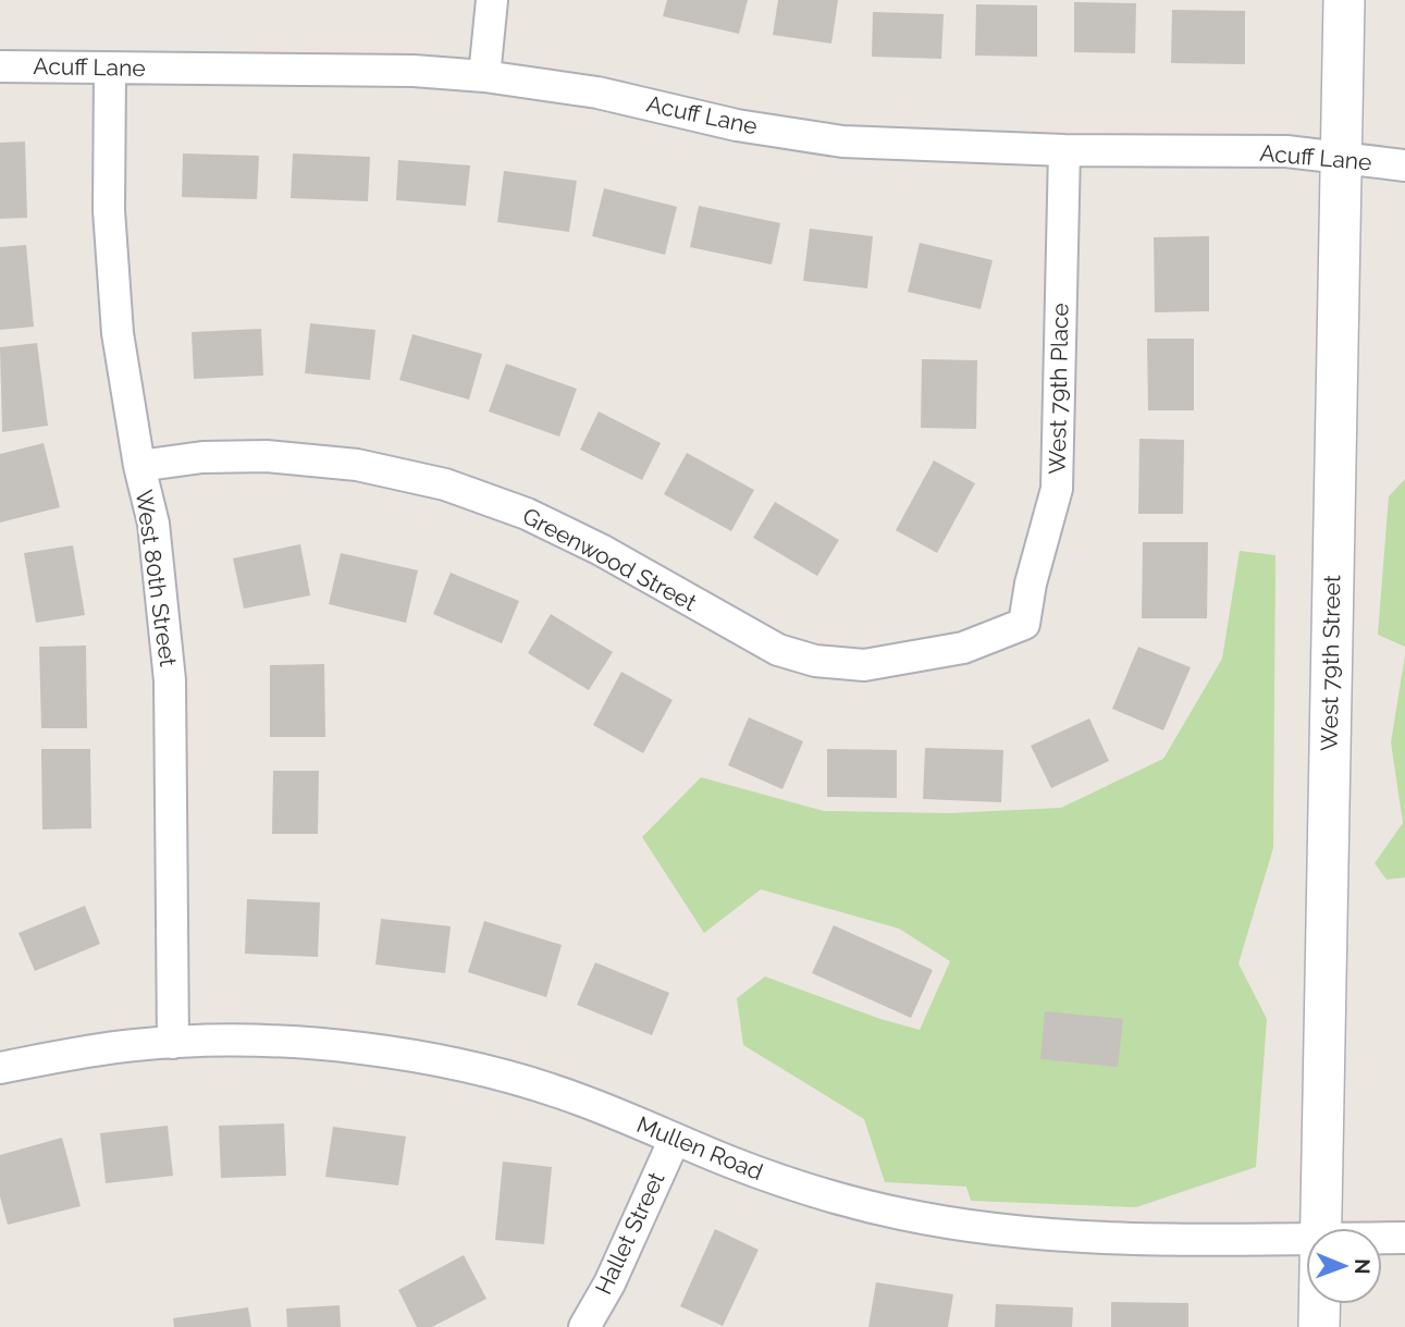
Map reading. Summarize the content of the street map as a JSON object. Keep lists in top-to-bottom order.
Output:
{
  "streets": {
    "street": [
      "Acuff Lane",
      "West 79th Place",
      "Greenwood Street",
      "West 80th Street",
      "West 79th Street",
      "Mullen Road",
      "Hallet Street"
    ]
  },
  "crossings": [
    ["Acuff Lane", "West 79th Place"],
    ["Acuff Lane", "West 80th Street"],
    ["Acuff Lane", "West 79th Street"],
    ["West 79th Place", "Greenwood Street"],
    ["Greenwood Street", "West 80th Street"],
    ["West 80th Street", "Mullen Road"],
    ["Mullen Road", "Hallet Street"]
  ],
  "north": "right"
}
